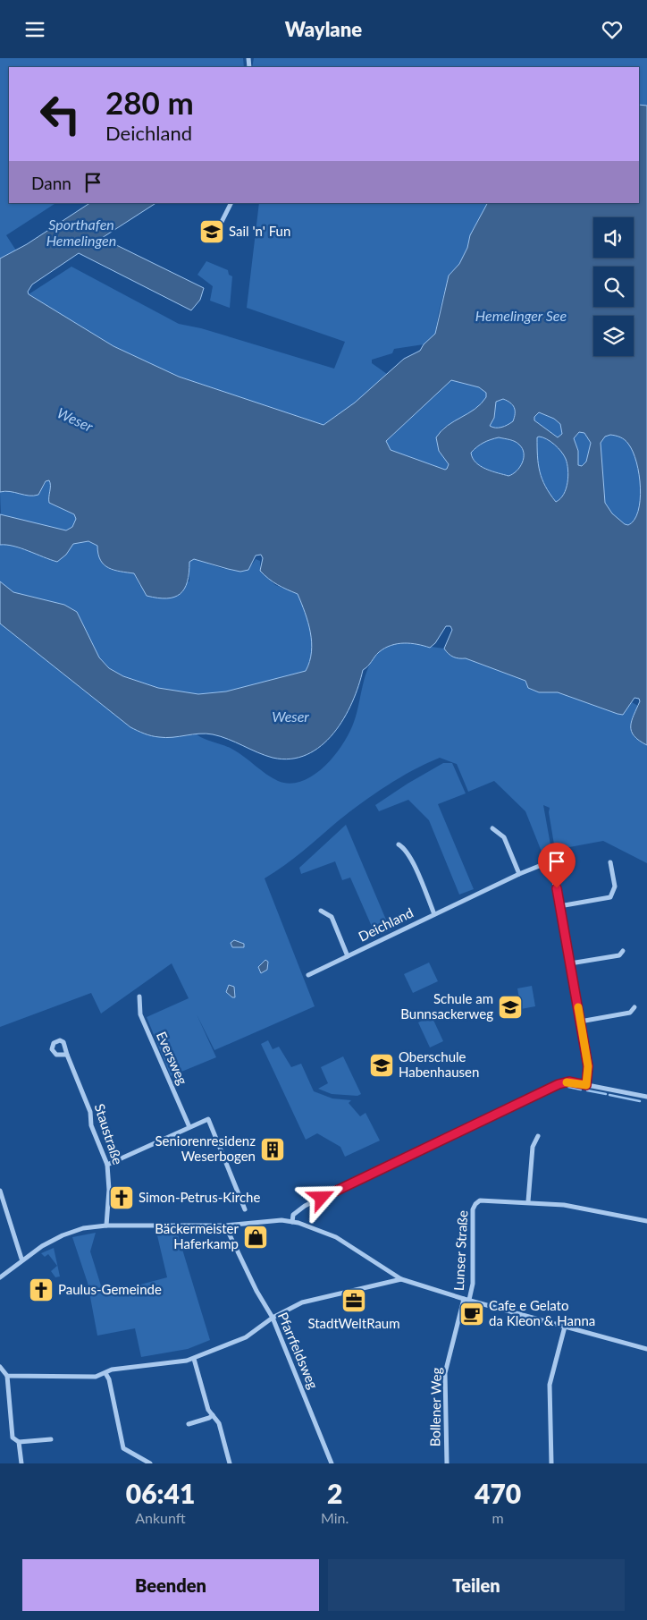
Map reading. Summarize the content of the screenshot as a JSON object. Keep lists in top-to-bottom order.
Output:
{
  "streets": {
    "street": [
      "Deichland",
      "Eversweg",
      "Staustraße",
      "Lunser Straße",
      "Pfarrfeldsweg",
      "Bollener Weg"
    ]
  },
  "crossings": [
    ["Lunser Straße", "Bollener Weg"]
  ],
  "water": ["Sporthafen Hemelingen", "Hemelinger See", "Weser"],
  "places": {
    "school or university": ["Sail 'n' Fun", "Schule am Bunnsackerweg", "Oberschule Habenhausen"],
    "building": ["Seniorenresidenz Weserbogen"],
    "church": ["Simon-Petrus-Kirche", "Paulus-Gemeinde"],
    "shop": ["Bäckermeister Haferkamp"],
    "office": ["StadtWeltRaum"],
    "cafe": ["Cafe e Gelato da Kleon & Hanna"]
  },
  "page": {
    "header": "Waylane",
    "turn": ["280 m", "Deichland"],
    "then": "Dann",
    "eta": [
      "06:41",
      "Ankunft",
      "2",
      "Min.",
      "470",
      "m"
    ],
    "buttons": ["Beenden", "Teilen"]
  }
}
